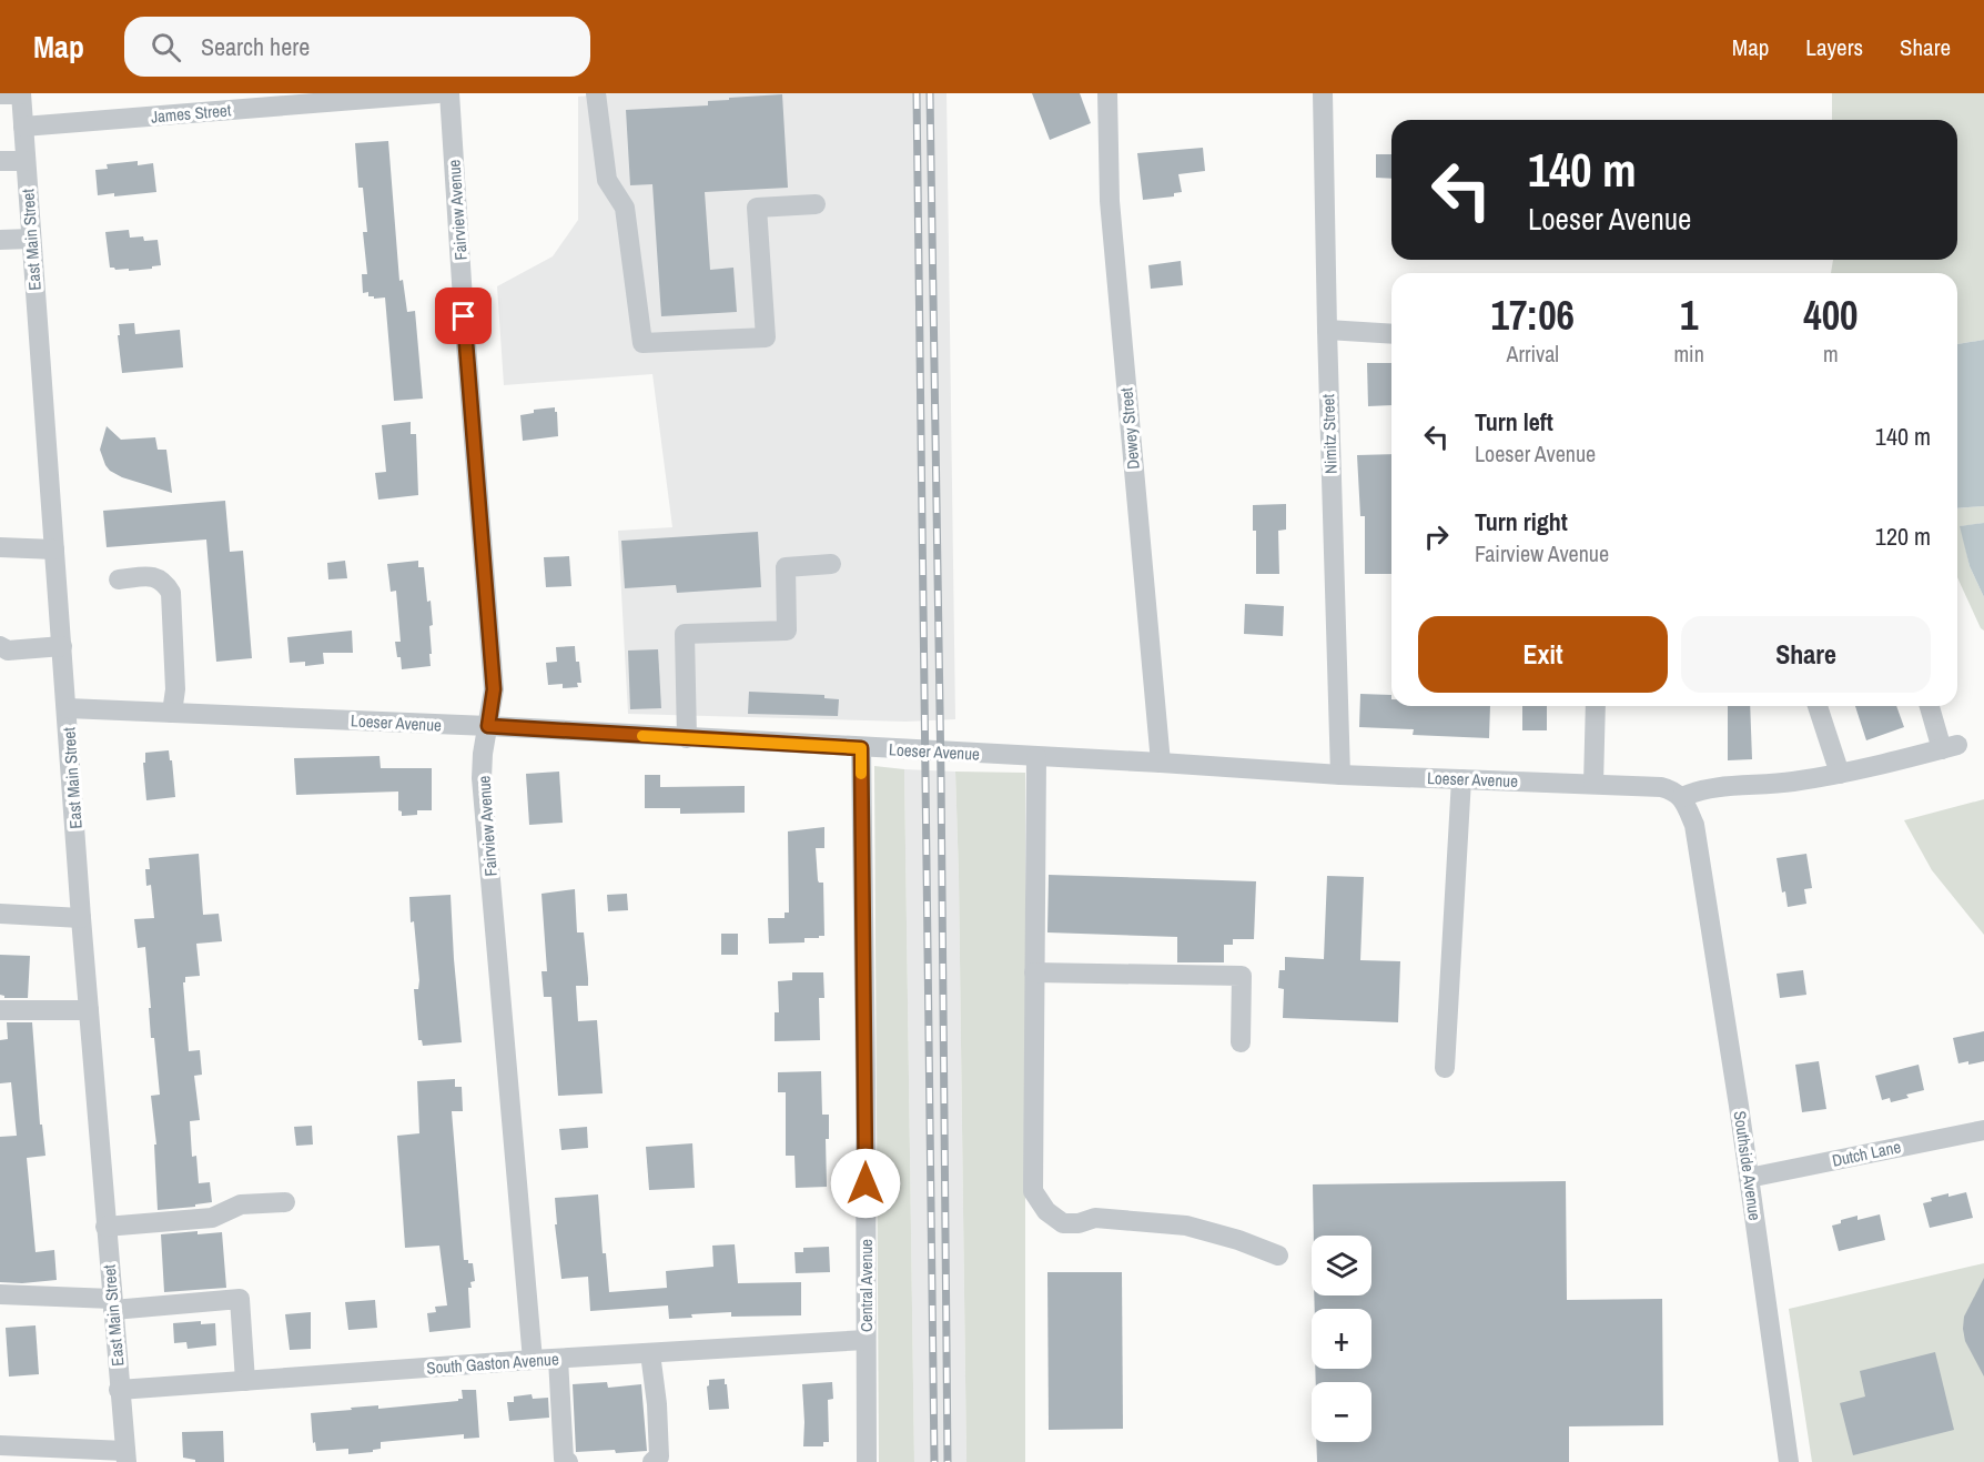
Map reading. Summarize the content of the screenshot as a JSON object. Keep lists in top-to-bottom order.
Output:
{
  "streets": {
    "street": [
      "James Street",
      "Fairview Avenue",
      "East Main Street",
      "Dewey Street",
      "Nimitz Street",
      "Loeser Avenue",
      "Dutch Lane",
      "Southside Avenue",
      "Central Avenue",
      "South Gaston Avenue"
    ]
  },
  "crossings": [
    ["James Street", "East Main Street"],
    ["Fairview Avenue", "Loeser Avenue"],
    ["Fairview Avenue", "South Gaston Avenue"],
    ["East Main Street", "Loeser Avenue"],
    ["East Main Street", "South Gaston Avenue"],
    ["Dewey Street", "Loeser Avenue"],
    ["Nimitz Street", "Loeser Avenue"],
    ["Loeser Avenue", "Southside Avenue"],
    ["Loeser Avenue", "Central Avenue"],
    ["Dutch Lane", "Southside Avenue"],
    ["Central Avenue", "South Gaston Avenue"]
  ],
  "page": {
    "header": "Map",
    "search": "Search here",
    "nav": ["Map", "Layers", "Share"],
    "turn": ["140 m", "Loeser Avenue"],
    "eta": [
      "17:06",
      "Arrival",
      "1",
      "min",
      "400",
      "m"
    ],
    "list": [
      {
        "name": "Turn left",
        "note": "Loeser Avenue",
        "value": "140 m"
      },
      {
        "name": "Turn right",
        "note": "Fairview Avenue",
        "value": "120 m"
      }
    ],
    "buttons": ["Exit", "Share"],
    "map_buttons": ["+", "−"]
  }
}
